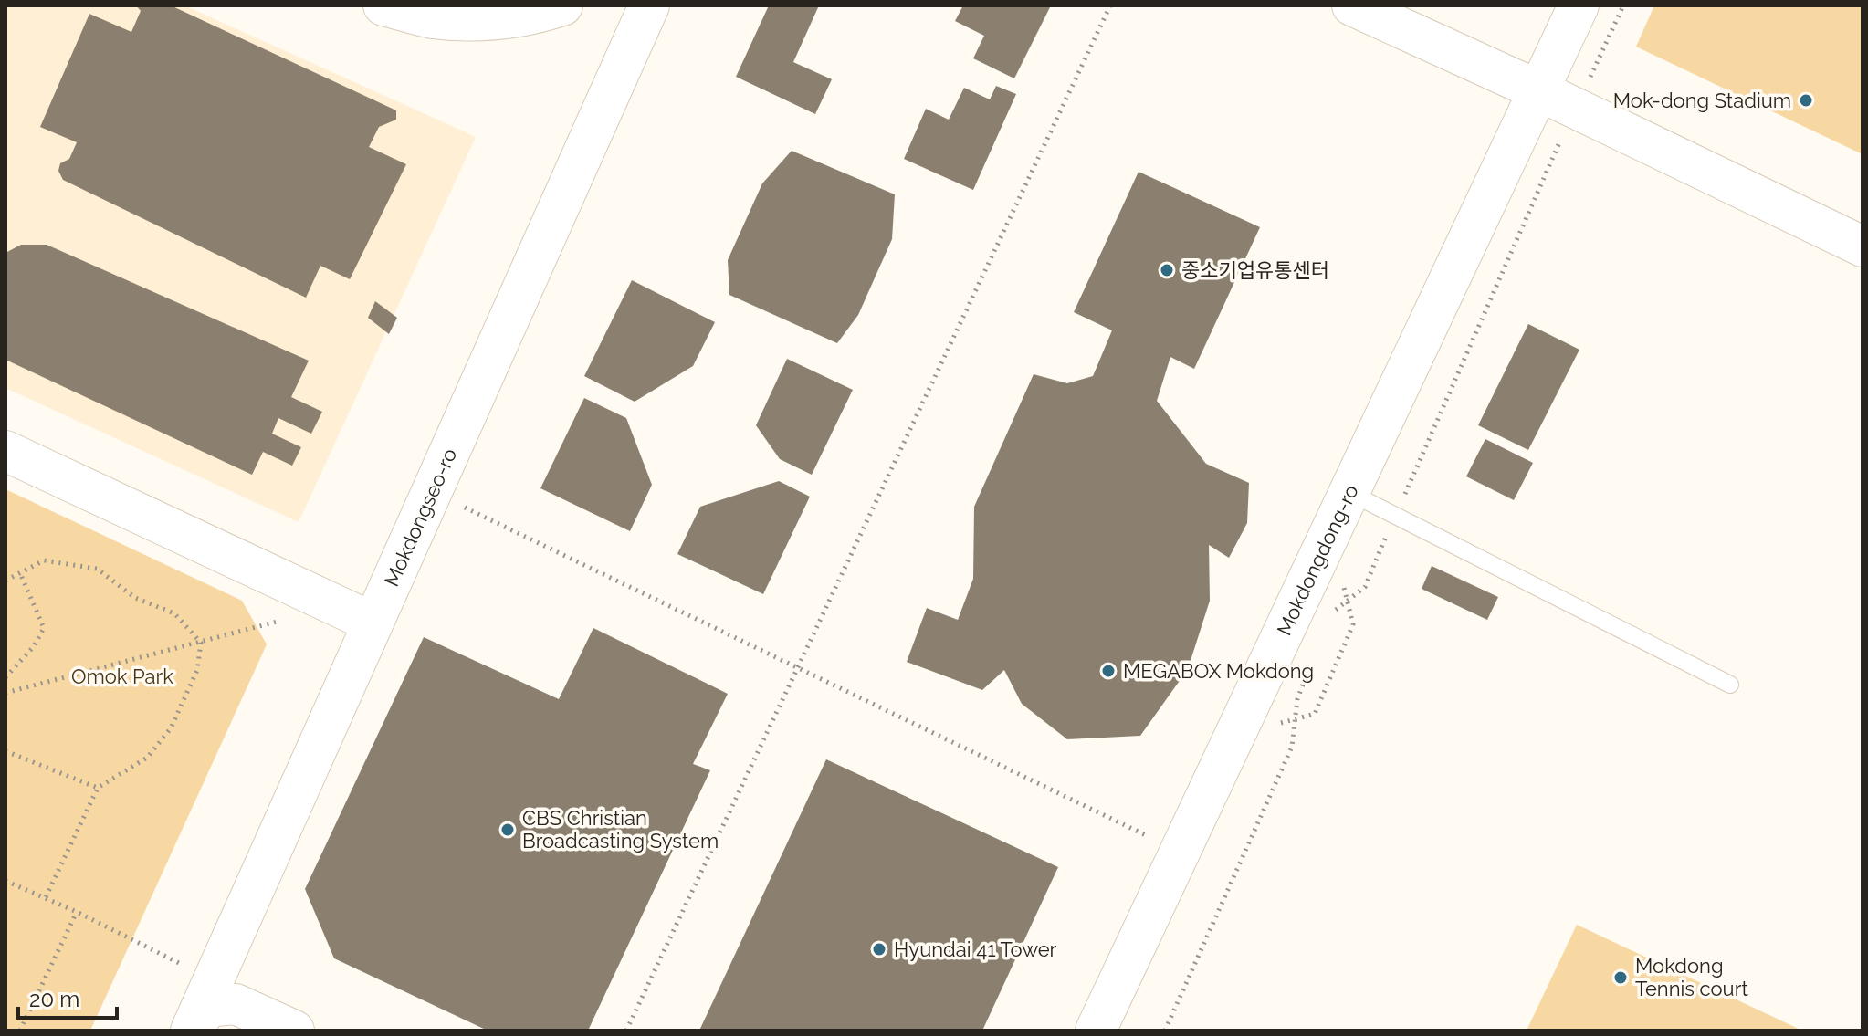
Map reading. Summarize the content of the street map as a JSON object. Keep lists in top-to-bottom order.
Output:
{
  "streets": {
    "street": ["Mokdongseo-ro", "Mokdongdong-ro"]
  },
  "parks": ["Omok Park"],
  "places": [
    "Mok-dong Stadium",
    "중소기업유통센터",
    "MEGABOX Mokdong",
    "CBS Christian Broadcasting System",
    "Hyundai 41 Tower",
    "Mokdong Tennis court"
  ],
  "scale_bar": "20 m"
}
